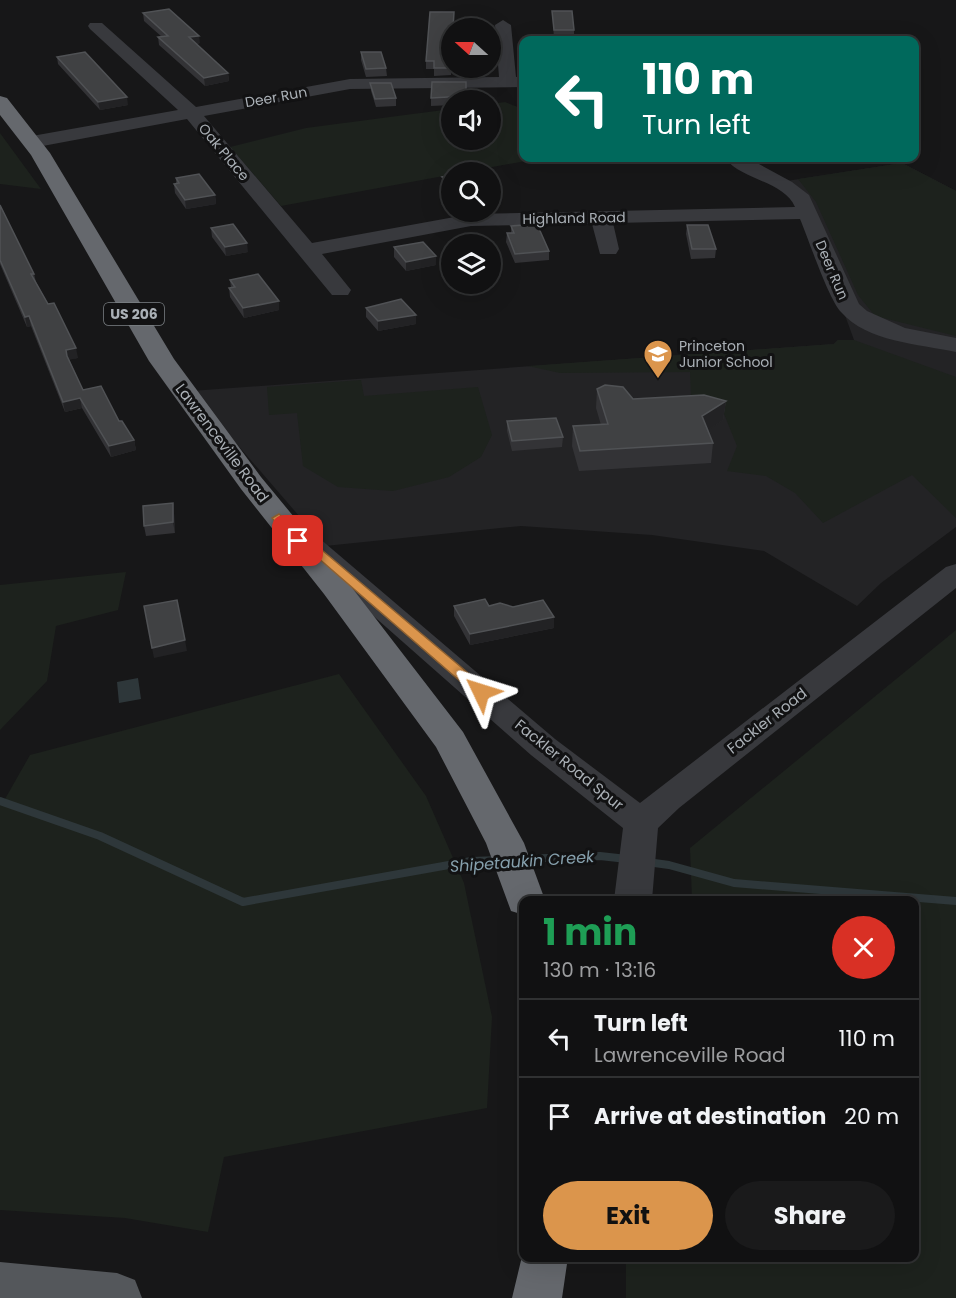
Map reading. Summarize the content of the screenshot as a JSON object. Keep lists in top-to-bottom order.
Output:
{
  "streets": {
    "highway": ["US 206", "Lawrenceville Road"],
    "street": [
      "Deer Run",
      "Oak Place",
      "Highland Road",
      "Fackler Road",
      "Fackler Road Spur"
    ]
  },
  "crossings": [
    ["Deer Run", "Oak Place"],
    ["Deer Run", "Highland Road"],
    ["Deer Run", "Lawrenceville Road"],
    ["Oak Place", "Highland Road"],
    ["Lawrenceville Road", "Fackler Road Spur"],
    ["Fackler Road", "Fackler Road Spur"]
  ],
  "water": ["Shipetaukin Creek"],
  "places": {
    "school or university": ["Princeton Junior School"]
  },
  "north": "left",
  "page": {
    "turn": ["110 m", "Turn left"],
    "heading": ["1 min", "130 m · 13:16"],
    "list": [
      {
        "name": "Turn left",
        "note": "Lawrenceville Road",
        "value": "110 m"
      },
      {
        "name": "Arrive at destination",
        "value": "20 m"
      }
    ],
    "buttons": ["Exit", "Share"]
  }
}
